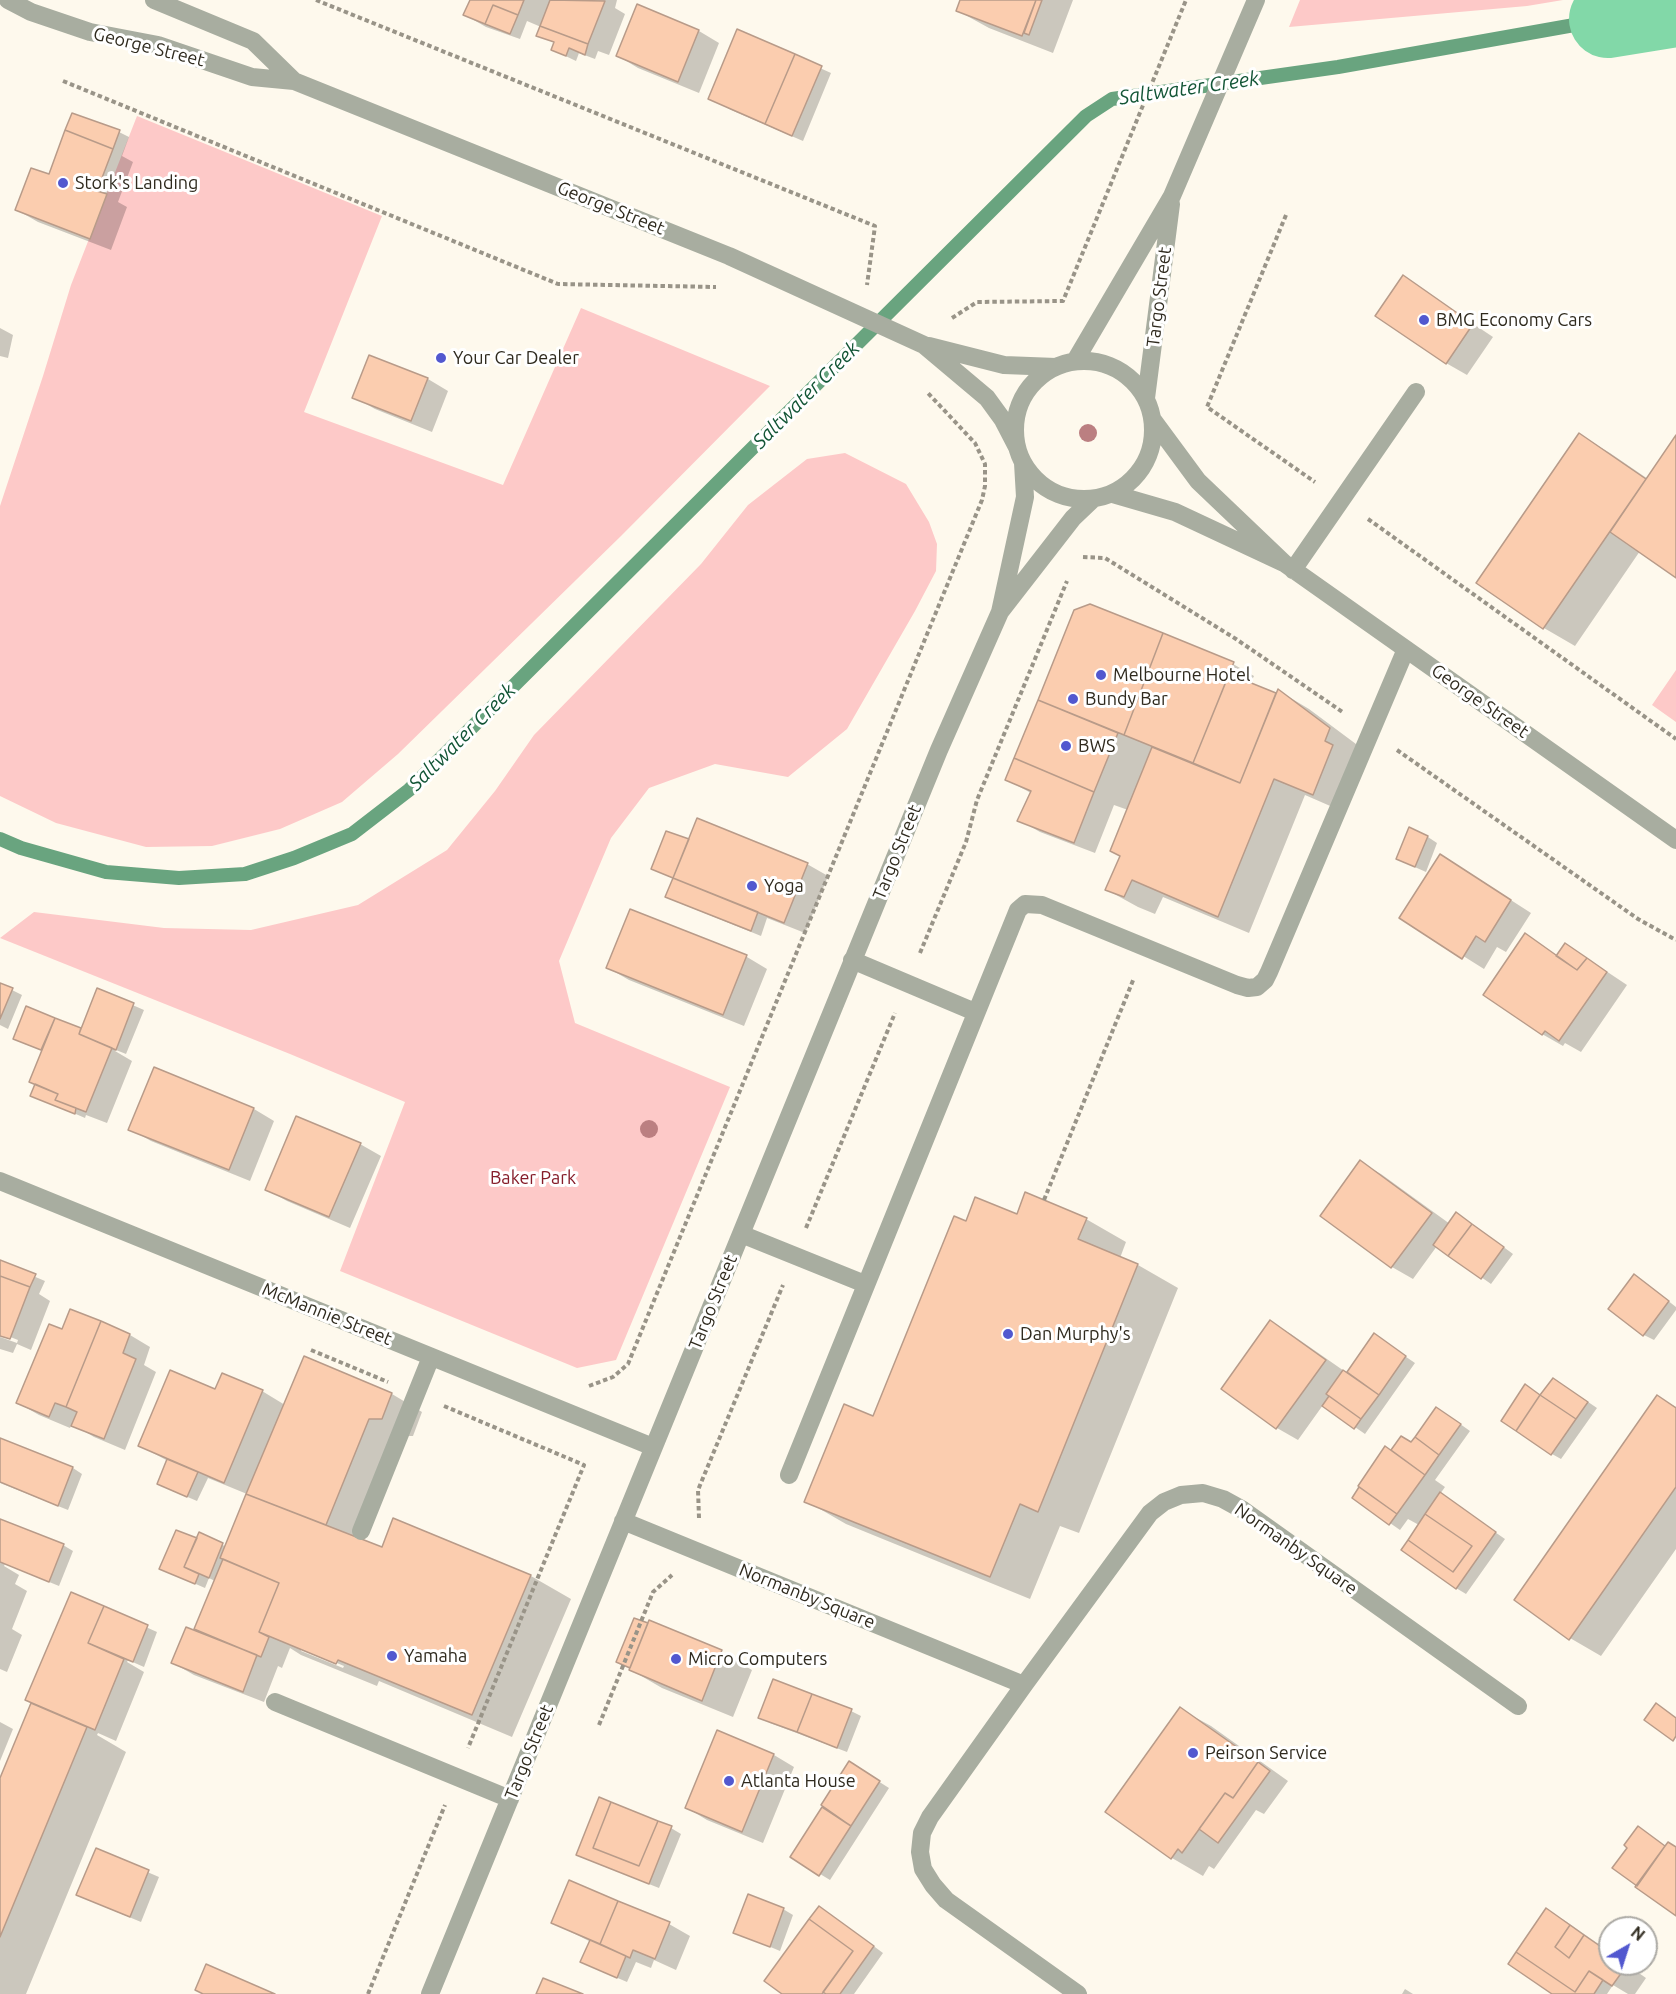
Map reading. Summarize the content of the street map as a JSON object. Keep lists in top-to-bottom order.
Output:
{
  "streets": {
    "street": [
      "George Street",
      "Targo Street",
      "McMannie Street",
      "Normanby Square"
    ]
  },
  "crossings": [
    ["George Street", "Targo Street"],
    ["Targo Street", "McMannie Street"],
    ["Targo Street", "Normanby Square"]
  ],
  "water": ["Saltwater Creek"],
  "parks": ["Baker Park"],
  "places": [
    "Stork's Landing",
    "BMG Economy Cars",
    "Your Car Dealer",
    "Melbourne Hotel",
    "Bundy Bar",
    "BWS",
    "Yoga",
    "Dan Murphy's",
    "Yamaha",
    "Micro Computers",
    "Peirson Service",
    "Atlanta House"
  ],
  "north": "top right"
}
